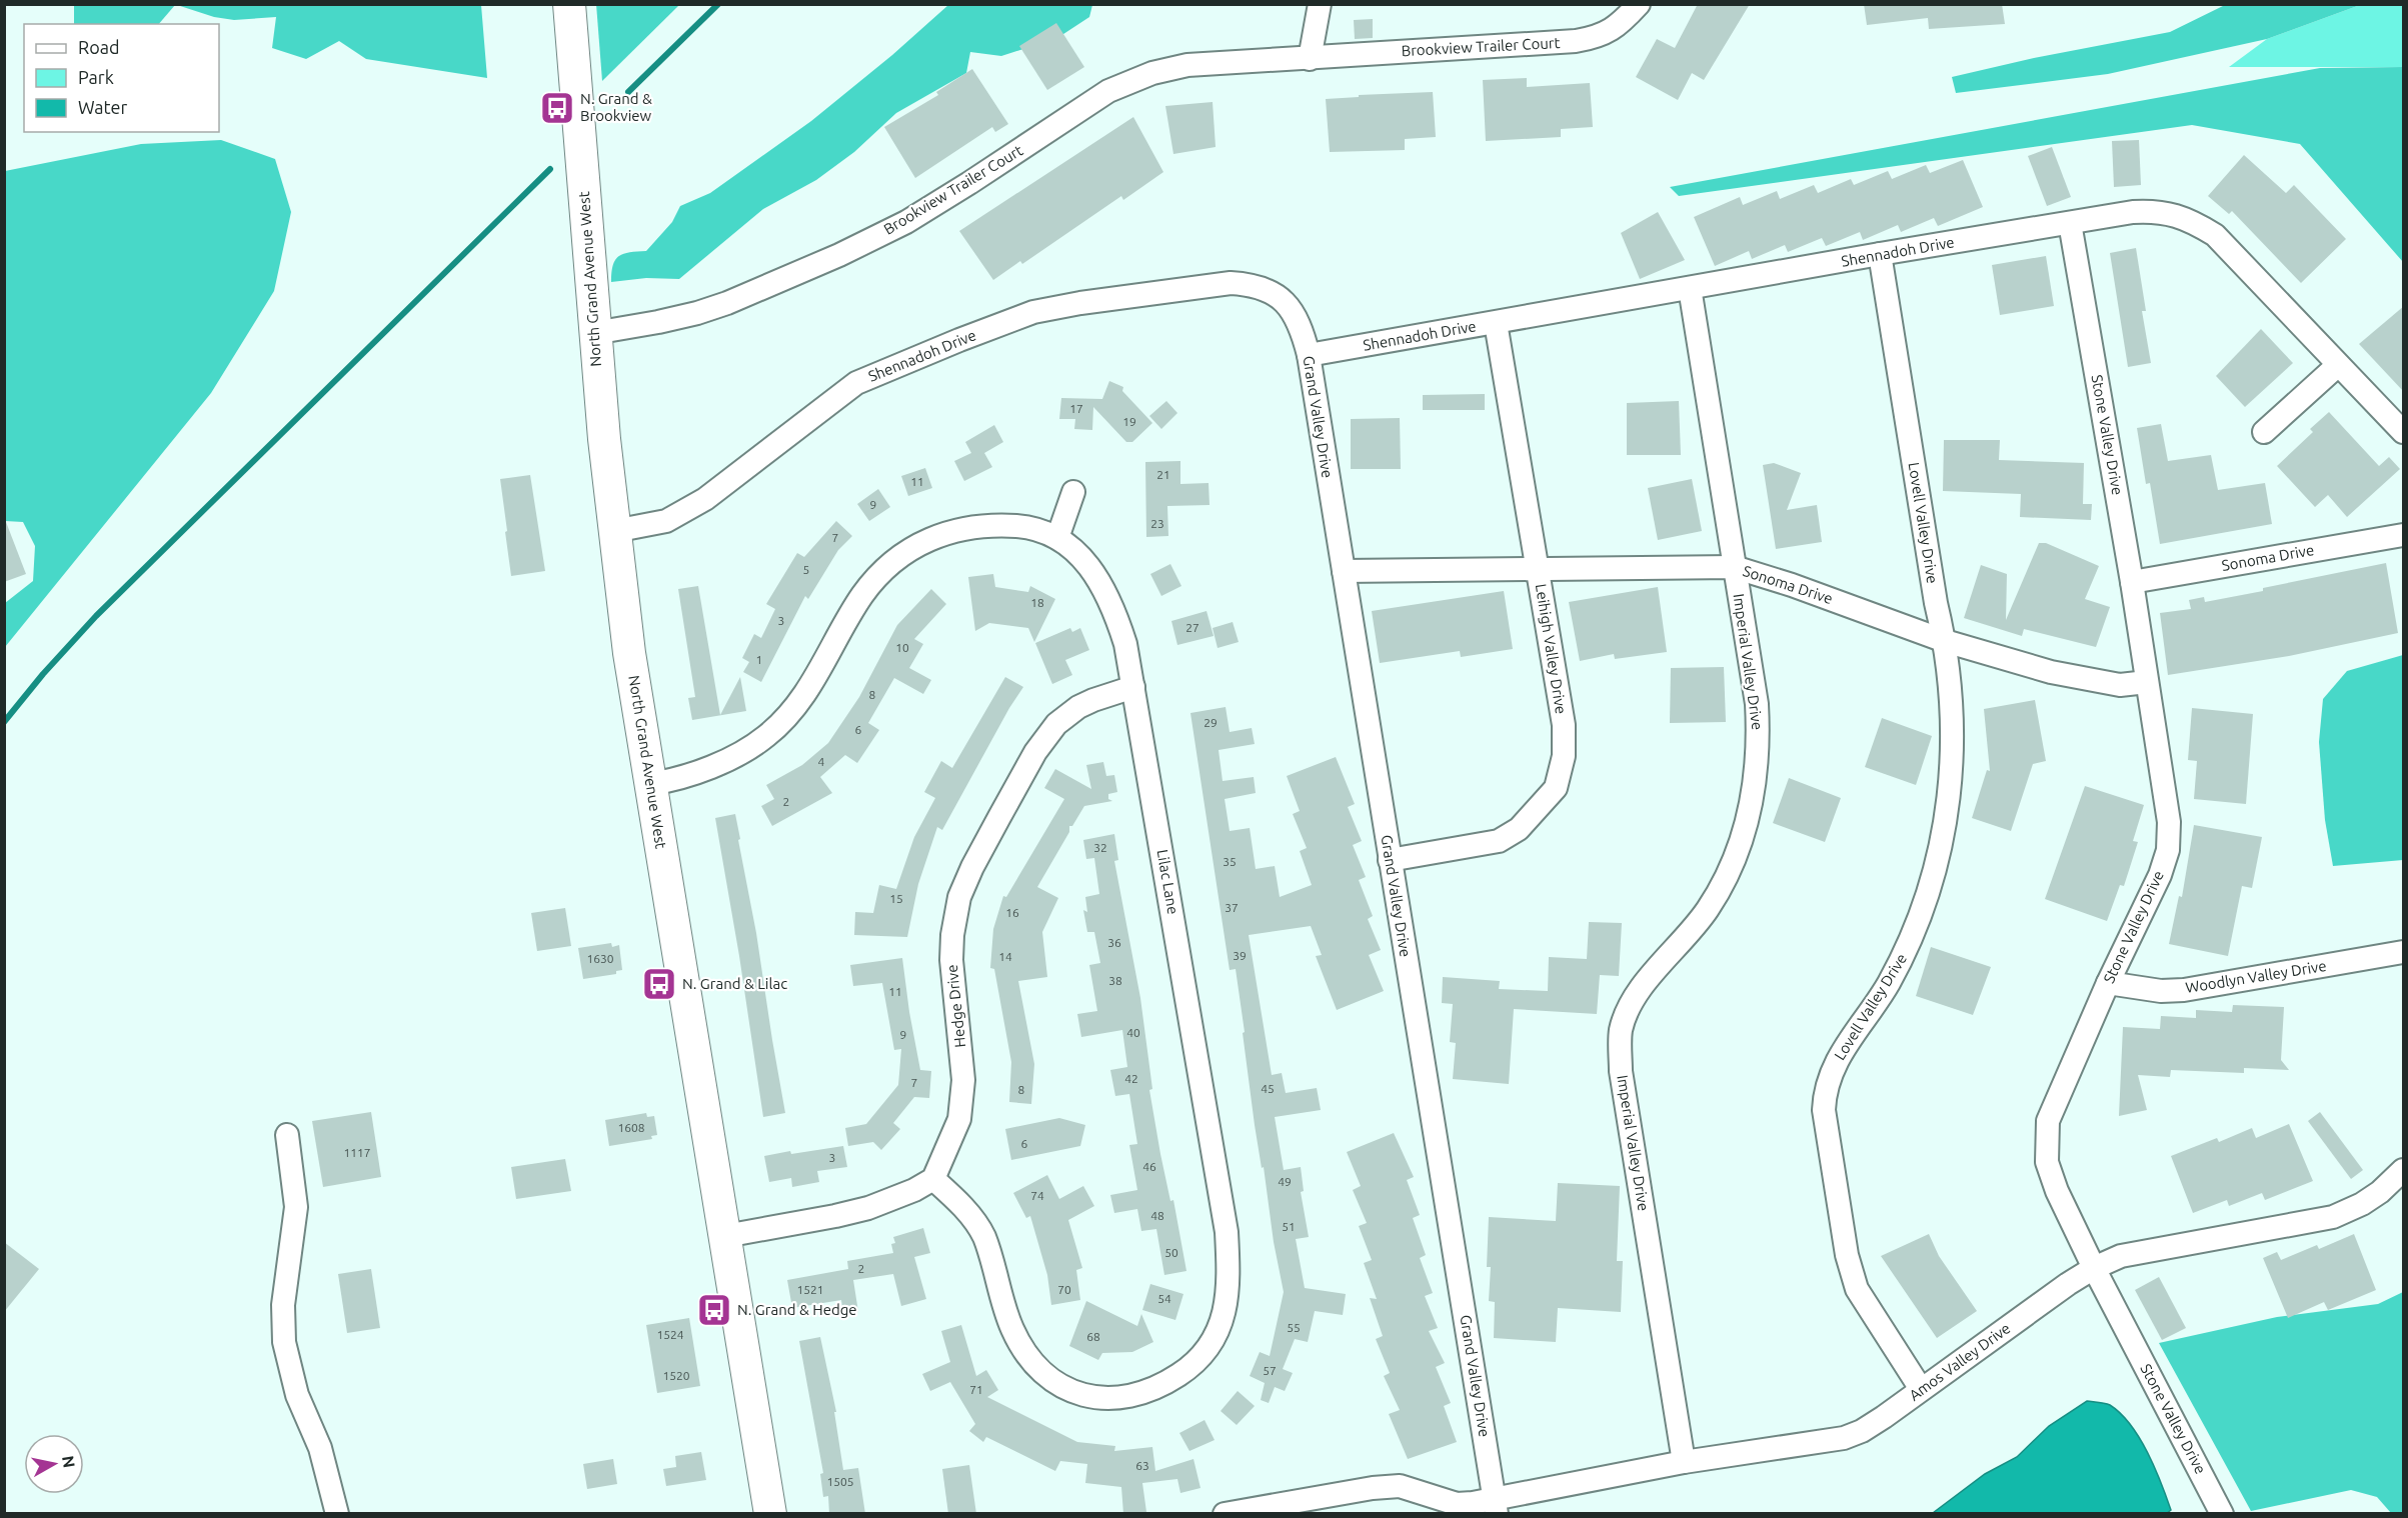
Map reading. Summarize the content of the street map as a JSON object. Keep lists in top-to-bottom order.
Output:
{
  "streets": {
    "main road": ["North Grand Avenue West"],
    "street": [
      "Brookview Trailer Court",
      "Shennadoh Drive",
      "Grand Valley Drive",
      "Stone Valley Drive",
      "Lovell Valley Drive",
      "Sonoma Drive",
      "Leihigh Valley Drive",
      "Imperial Valley Drive",
      "Lilac Lane",
      "Woodlyn Valley Drive",
      "Hedge Drive",
      "Amos Valley Drive"
    ]
  },
  "crossings": [
    ["Brookview Trailer Court", "North Grand Avenue West"],
    ["Shennadoh Drive", "North Grand Avenue West"],
    ["Shennadoh Drive", "Grand Valley Drive"],
    ["Shennadoh Drive", "Stone Valley Drive"],
    ["Shennadoh Drive", "Lovell Valley Drive"],
    ["Shennadoh Drive", "Leihigh Valley Drive"],
    ["Shennadoh Drive", "Imperial Valley Drive"],
    ["North Grand Avenue West", "Lilac Lane"],
    ["Grand Valley Drive", "Sonoma Drive"],
    ["Grand Valley Drive", "Leihigh Valley Drive"],
    ["Grand Valley Drive", "Amos Valley Drive"],
    ["Stone Valley Drive", "Sonoma Drive"],
    ["Stone Valley Drive", "Woodlyn Valley Drive"],
    ["Stone Valley Drive", "Amos Valley Drive"],
    ["Lovell Valley Drive", "Sonoma Drive"],
    ["Lovell Valley Drive", "Amos Valley Drive"],
    ["Sonoma Drive", "Leihigh Valley Drive"],
    ["Sonoma Drive", "Imperial Valley Drive"],
    ["Imperial Valley Drive", "Amos Valley Drive"],
    ["Lilac Lane", "Hedge Drive"]
  ],
  "places": {
    "bus stop": ["N. Grand & Brookview", "N. Grand & Lilac", "N. Grand & Hedge"]
  },
  "house_numbers": [
    "17",
    "19",
    "21",
    "11",
    "9",
    "23",
    "7",
    "5",
    "18",
    "3",
    "27",
    "10",
    "1",
    "8",
    "29",
    "6",
    "4",
    "2",
    "32",
    "35",
    "15",
    "37",
    "16",
    "36",
    "39",
    "14",
    "1630",
    "38",
    "11",
    "40",
    "9",
    "42",
    "7",
    "45",
    "8",
    "1608",
    "6",
    "1117",
    "3",
    "46",
    "49",
    "74",
    "48",
    "51",
    "50",
    "2",
    "1521",
    "70",
    "54",
    "55",
    "1524",
    "68",
    "57",
    "1520",
    "71",
    "63",
    "1505"
  ],
  "legend": ["Road", "Park", "Water"],
  "north": "right"
}
